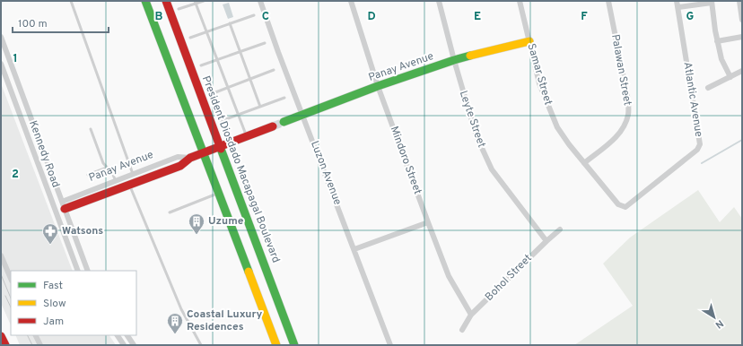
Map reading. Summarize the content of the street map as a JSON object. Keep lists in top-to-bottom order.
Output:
{
  "streets": {
    "main road": ["Panay Avenue", "President Diosdado Macapagal Boulevard"],
    "street": [
      "Palawan Street",
      "Samar Street",
      "Atlantic Avenue",
      "Leyte Street",
      "Kennedy Road",
      "Mindoro Street",
      "Luzon Avenue",
      "Bohol Street"
    ]
  },
  "crossings": [
    ["Panay Avenue", "Samar Street"],
    ["Panay Avenue", "Leyte Street"],
    ["Panay Avenue", "Kennedy Road"],
    ["Panay Avenue", "Mindoro Street"],
    ["Panay Avenue", "President Diosdado Macapagal Boulevard"],
    ["Panay Avenue", "Luzon Avenue"],
    ["Palawan Street", "Samar Street"],
    ["Samar Street", "Atlantic Avenue"],
    ["Leyte Street", "Bohol Street"],
    ["Mindoro Street", "Bohol Street"]
  ],
  "places": {
    "building": ["Uzume", "Coastal Luxury Residences"],
    "pharmacy": ["Watsons"]
  },
  "legend": ["Fast", "Slow", "Jam"],
  "scale_bar": "100 m",
  "north": "bottom right",
  "grid": {
    "columns": [
      "B",
      "C",
      "D",
      "E",
      "F",
      "G"
    ],
    "rows": ["1", "2"]
  }
}
